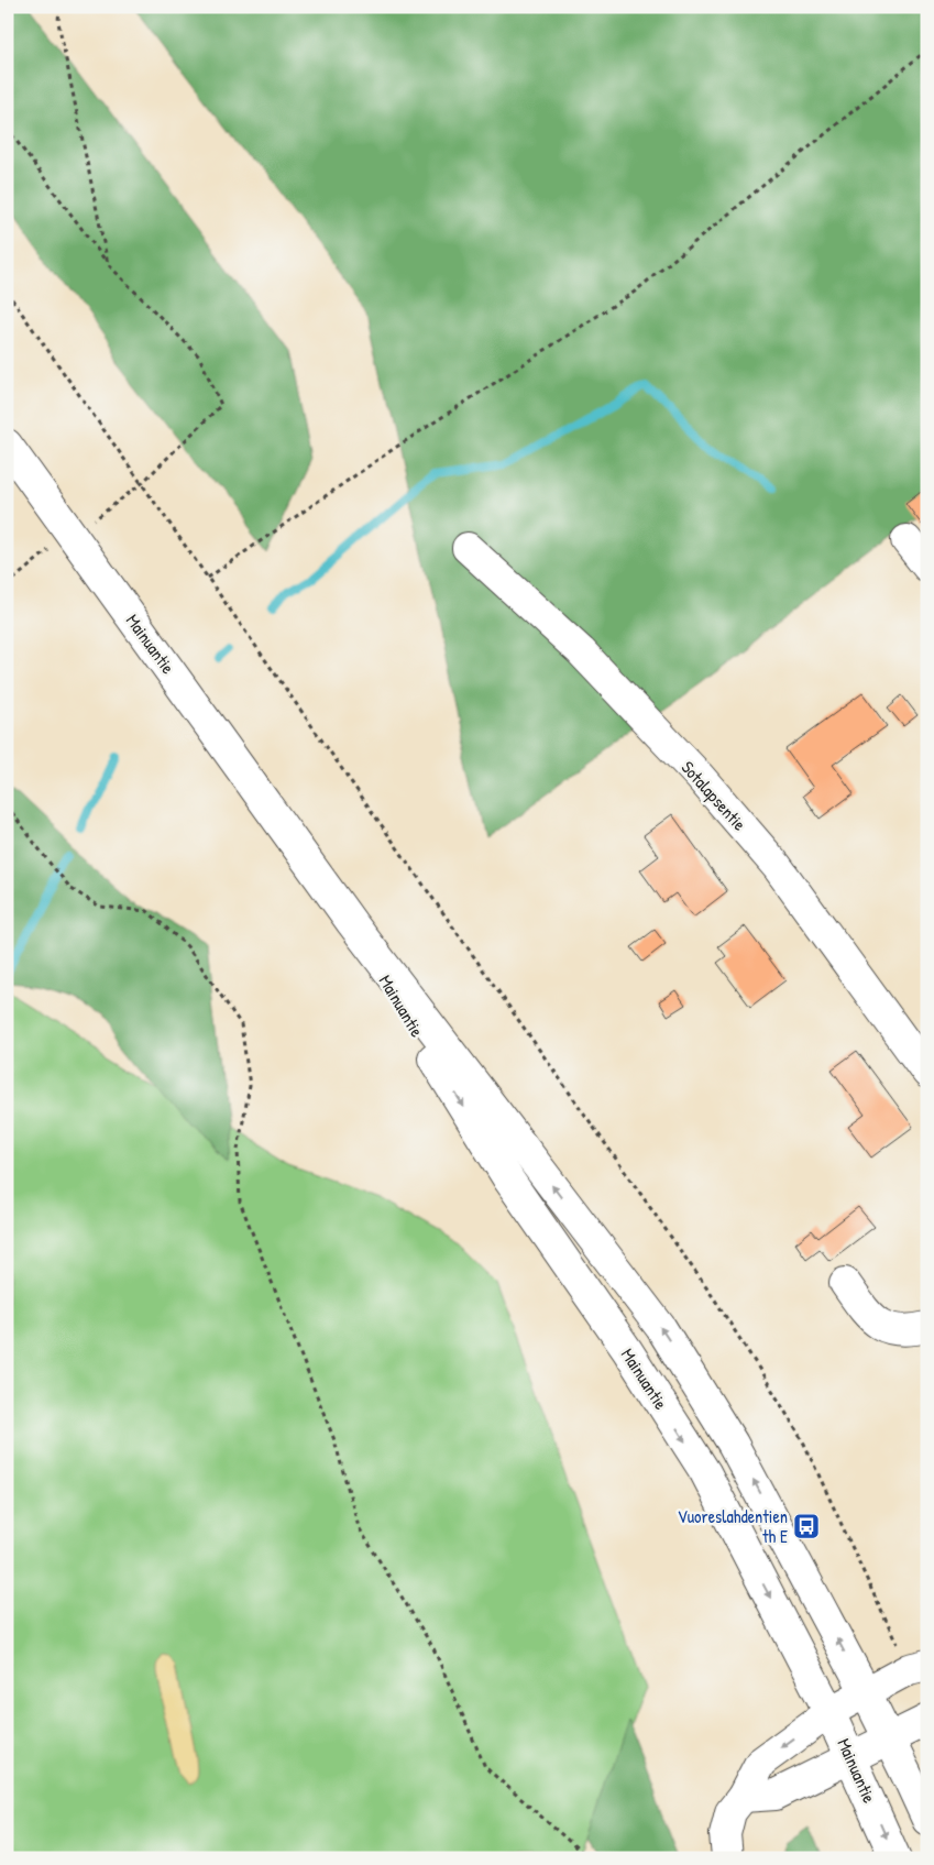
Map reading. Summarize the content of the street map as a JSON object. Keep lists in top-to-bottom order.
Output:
{
  "streets": {
    "main road": ["Mainuantie", "Sotalapsentie"]
  },
  "places": {
    "bus stop": ["Vuoreslahdentien th E"]
  }
}
